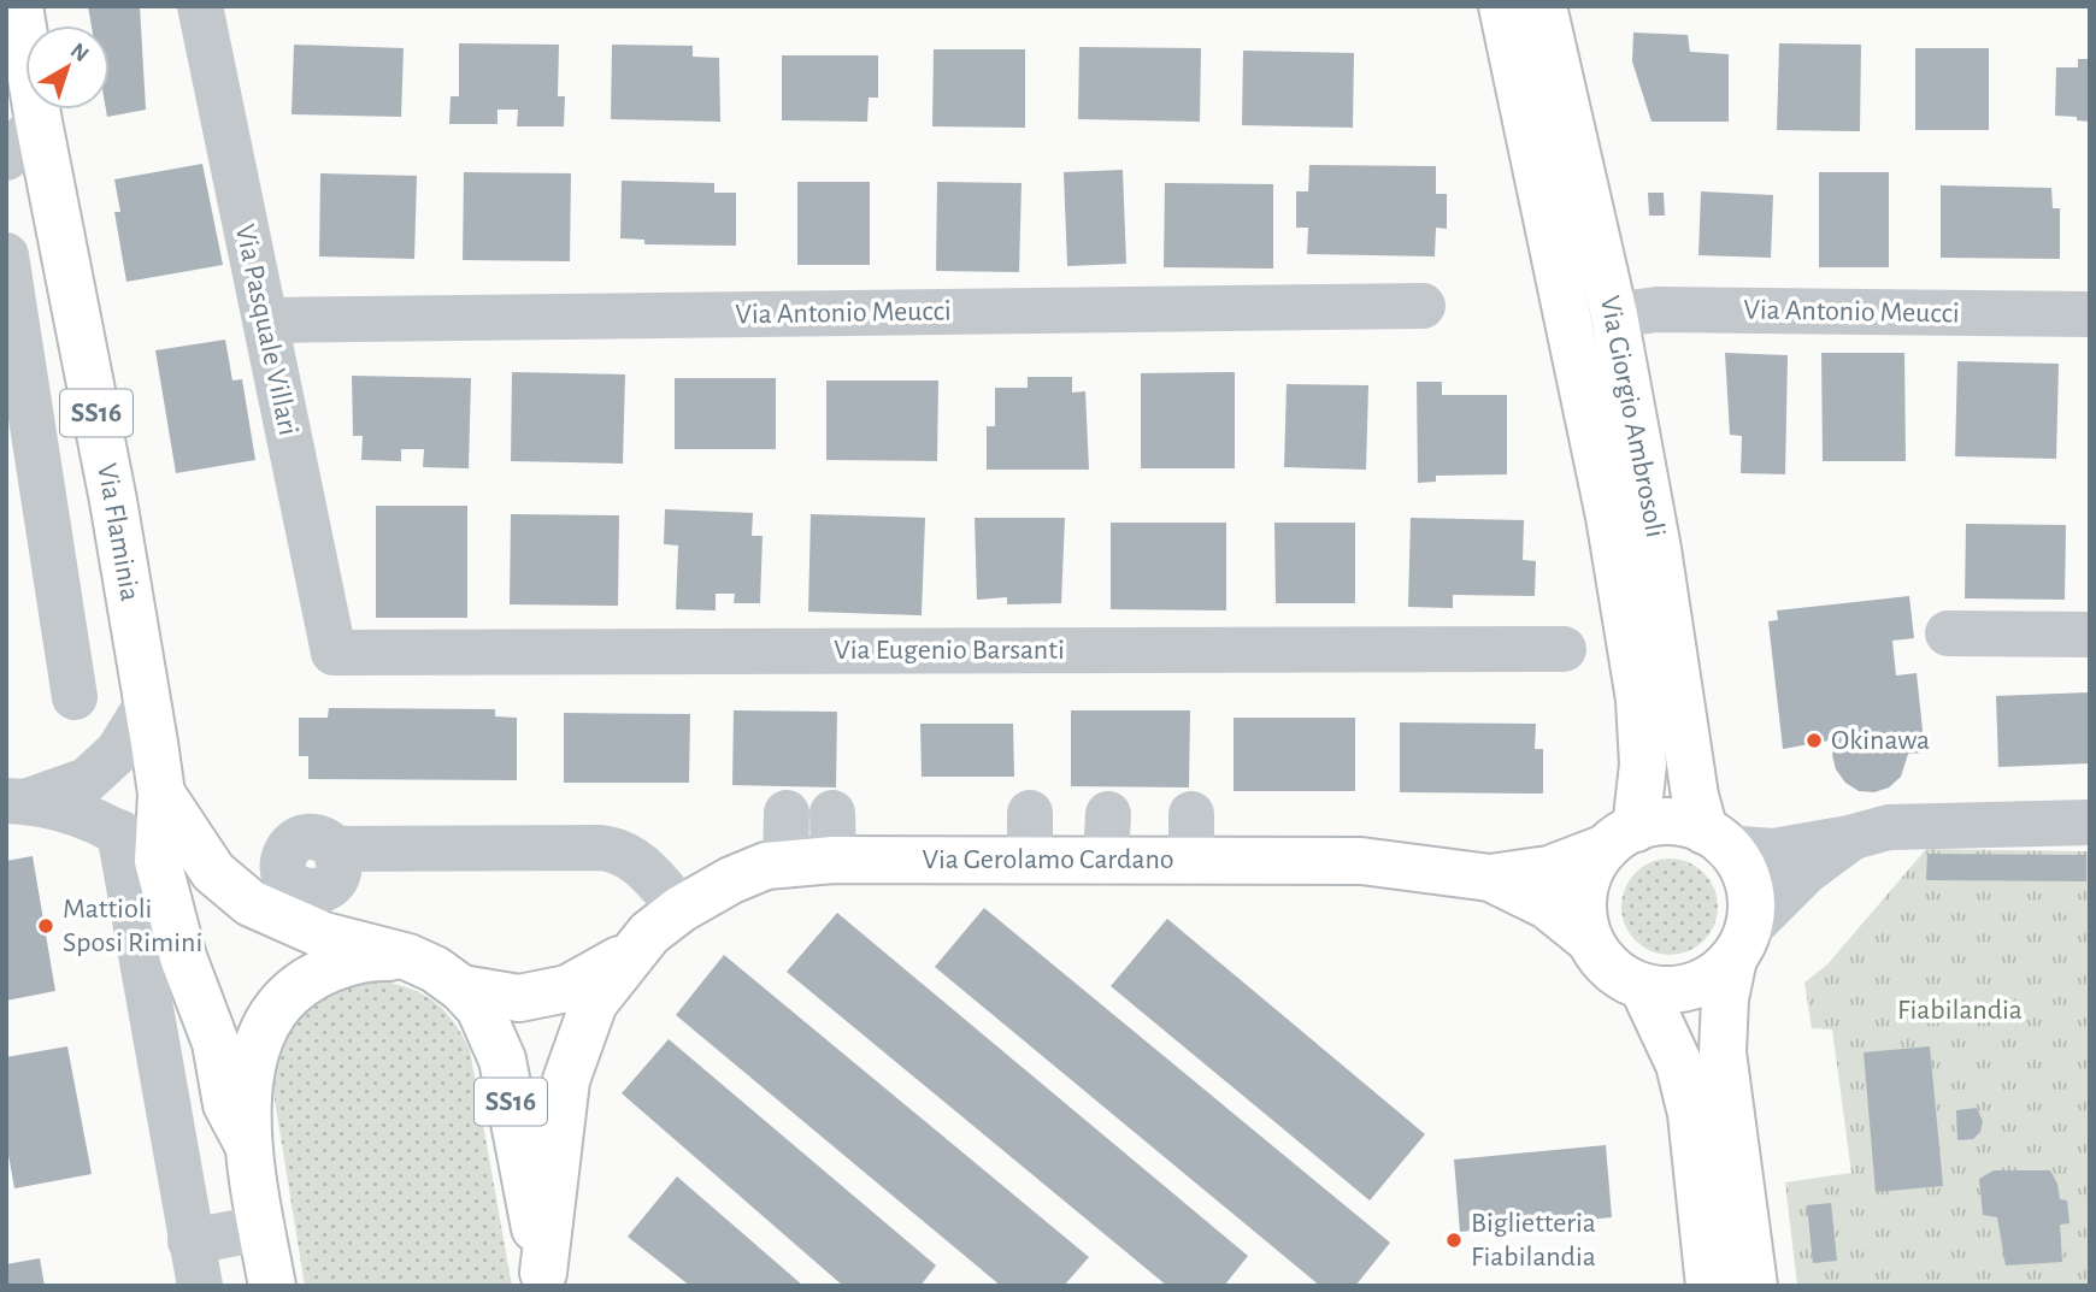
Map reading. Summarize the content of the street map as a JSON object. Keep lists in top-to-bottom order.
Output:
{
  "streets": {
    "main road": [
      "SS16",
      "Via Giorgio Ambrosoli",
      "Via Flaminia",
      "Via Gerolamo Cardano"
    ],
    "street": ["Via Antonio Meucci", "Via Pasquale Villari", "Via Eugenio Barsanti"]
  },
  "crossings": [
    ["Via Antonio Meucci", "Via Pasquale Villari"],
    ["Via Antonio Meucci", "Via Giorgio Ambrosoli"],
    ["Via Pasquale Villari", "Via Eugenio Barsanti"],
    ["Via Giorgio Ambrosoli", "Via Gerolamo Cardano"],
    ["Via Flaminia", "Via Gerolamo Cardano"]
  ],
  "parks": ["Fiabilandia"],
  "places": ["Okinawa", "Mattioli Sposi Rimini", "Biglietteria Fiabilandia"],
  "north": "top right"
}
